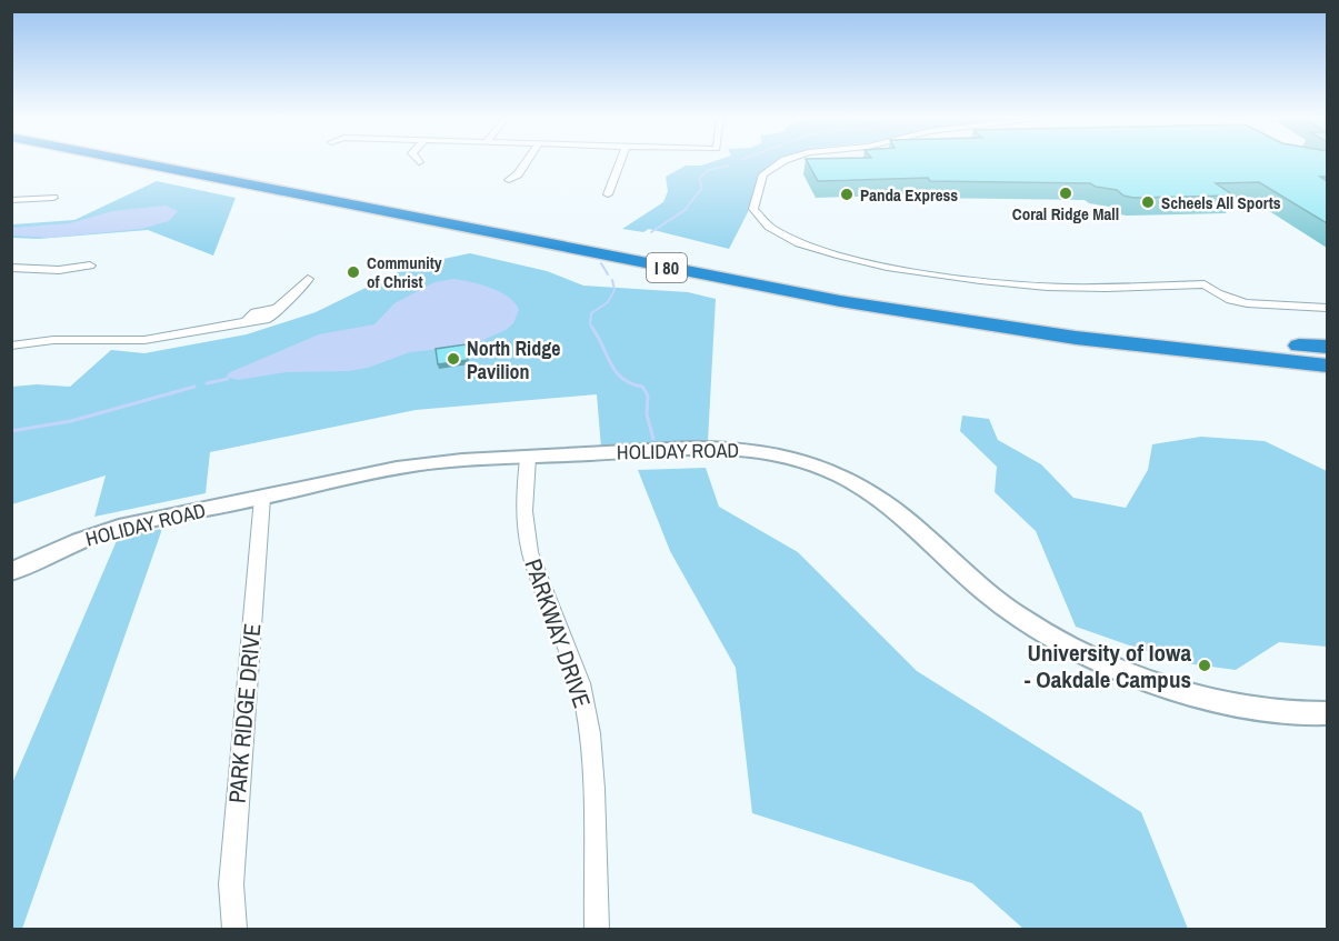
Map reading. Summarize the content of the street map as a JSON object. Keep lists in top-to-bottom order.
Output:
{
  "streets": {
    "highway": ["I 80"],
    "street": ["HOLIDAY ROAD", "PARKWAY DRIVE", "PARK RIDGE DRIVE"]
  },
  "crossings": [
    ["HOLIDAY ROAD", "PARKWAY DRIVE"],
    ["HOLIDAY ROAD", "PARK RIDGE DRIVE"]
  ],
  "places": [
    "Coral Ridge Mall",
    "Panda Express",
    "Scheels All Sports",
    "Community of Christ",
    "North Ridge Pavilion",
    "University of Iowa - Oakdale Campus"
  ]
}
